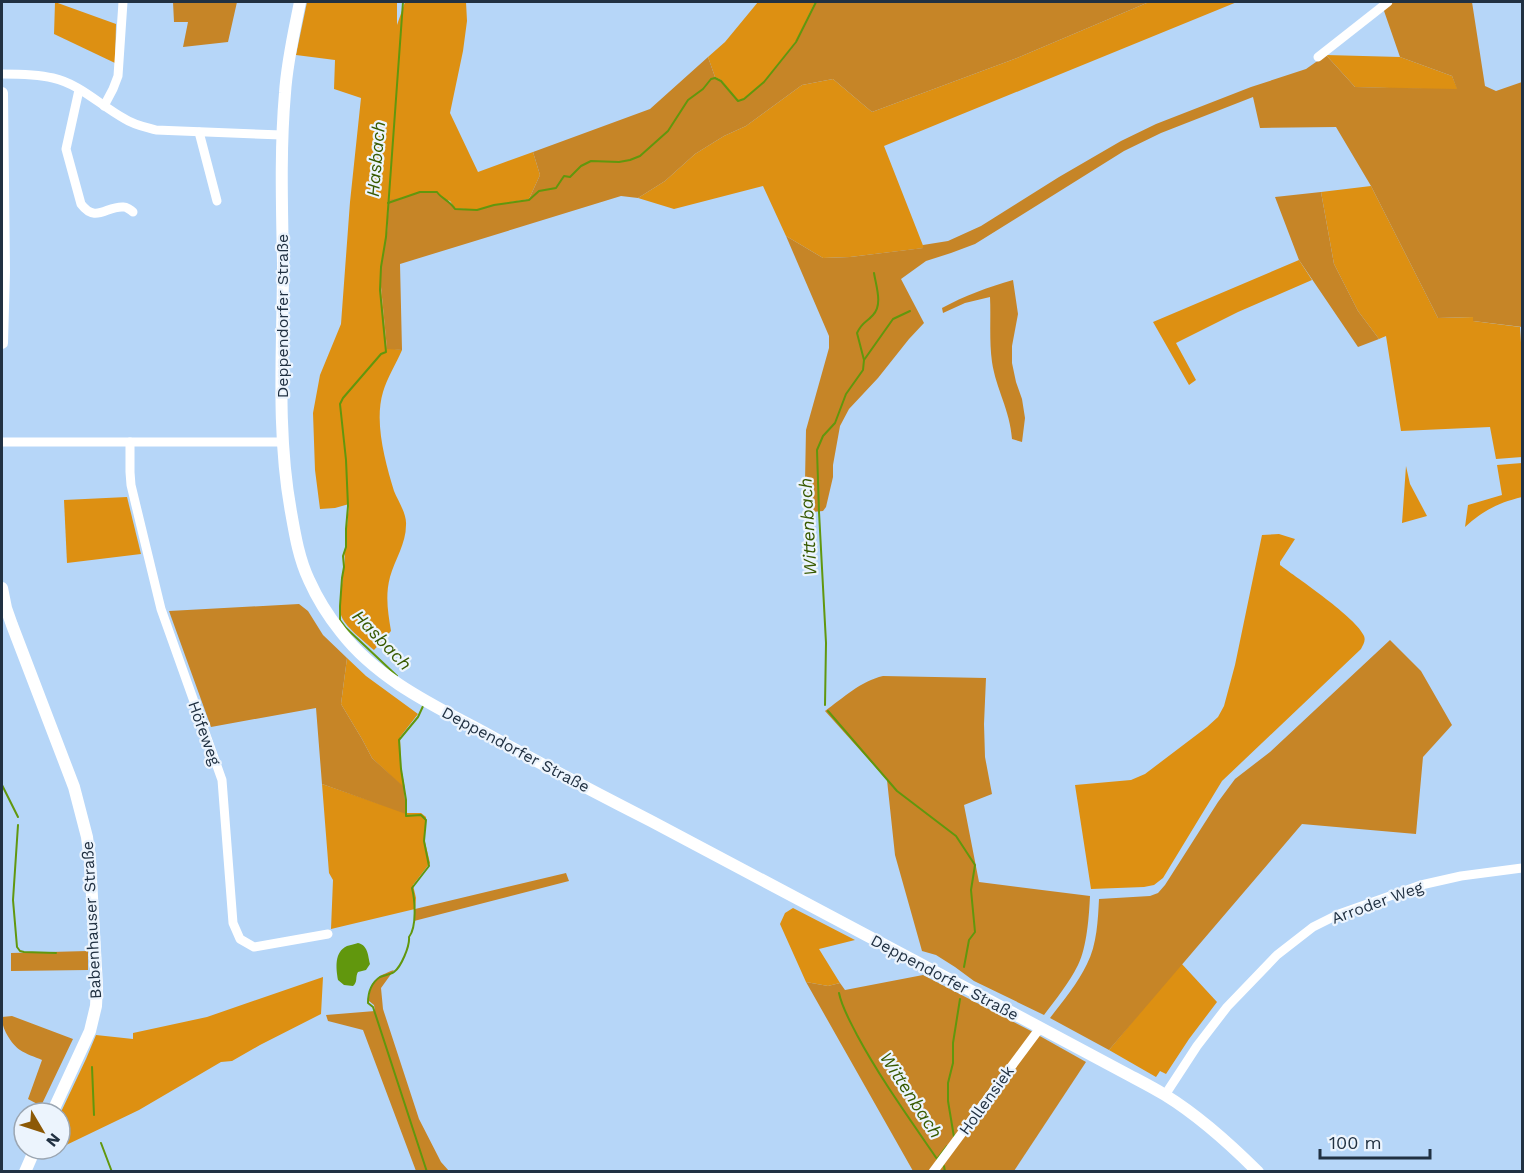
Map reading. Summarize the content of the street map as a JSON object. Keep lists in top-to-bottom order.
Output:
{
  "streets": {
    "street": [
      "Deppendorfer Straße",
      "Höfeweg",
      "Arroder Weg",
      "Babenhauser Straße",
      "Hollensiek"
    ]
  },
  "crossings": [
    ["Deppendorfer Straße", "Arroder Weg"],
    ["Deppendorfer Straße", "Hollensiek"]
  ],
  "water": ["Hasbach", "Wittenbach"],
  "scale_bar": "100 m",
  "north": "bottom right"
}
